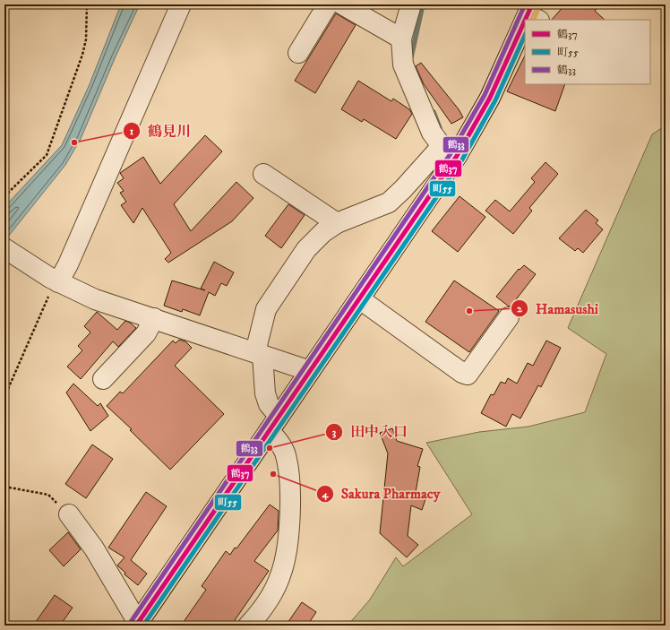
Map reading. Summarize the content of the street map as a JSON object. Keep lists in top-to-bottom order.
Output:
{
  "places": [
    "鶴見川",
    "Hamasushi",
    "田中入口",
    "Sakura Pharmacy"
  ],
  "lines": ["transit line 鶴37", "transit line 鶴33", "transit line 町55"],
  "legend": ["鶴37", "町55", "鶴33"]
}
